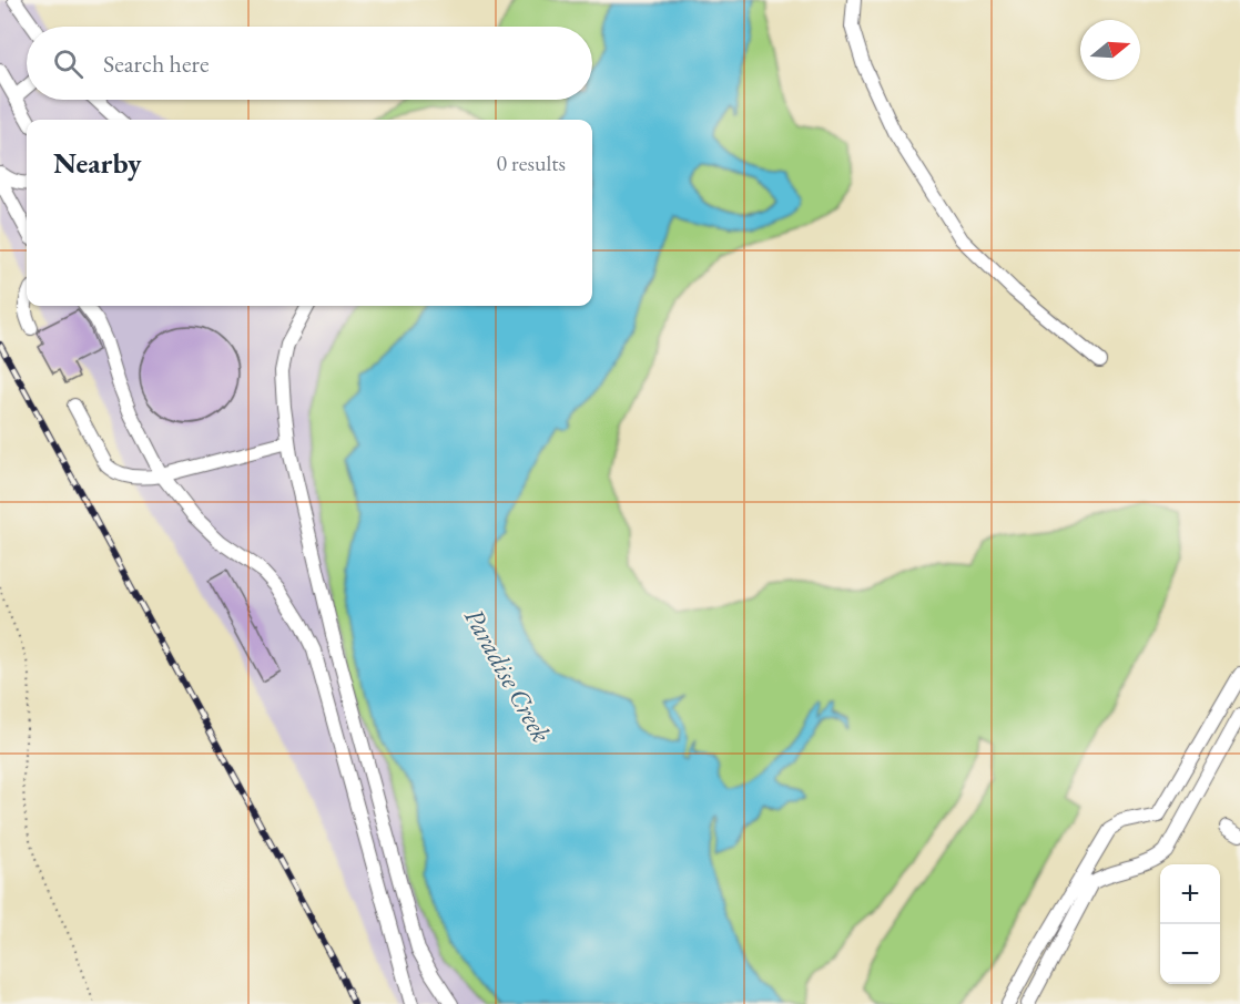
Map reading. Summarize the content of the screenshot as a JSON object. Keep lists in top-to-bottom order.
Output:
{
  "water": ["Paradise Creek"],
  "north": "right",
  "page": {
    "search": "Search here",
    "heading": ["Nearby", "0 results"],
    "map_buttons": ["+", "−"]
  }
}
